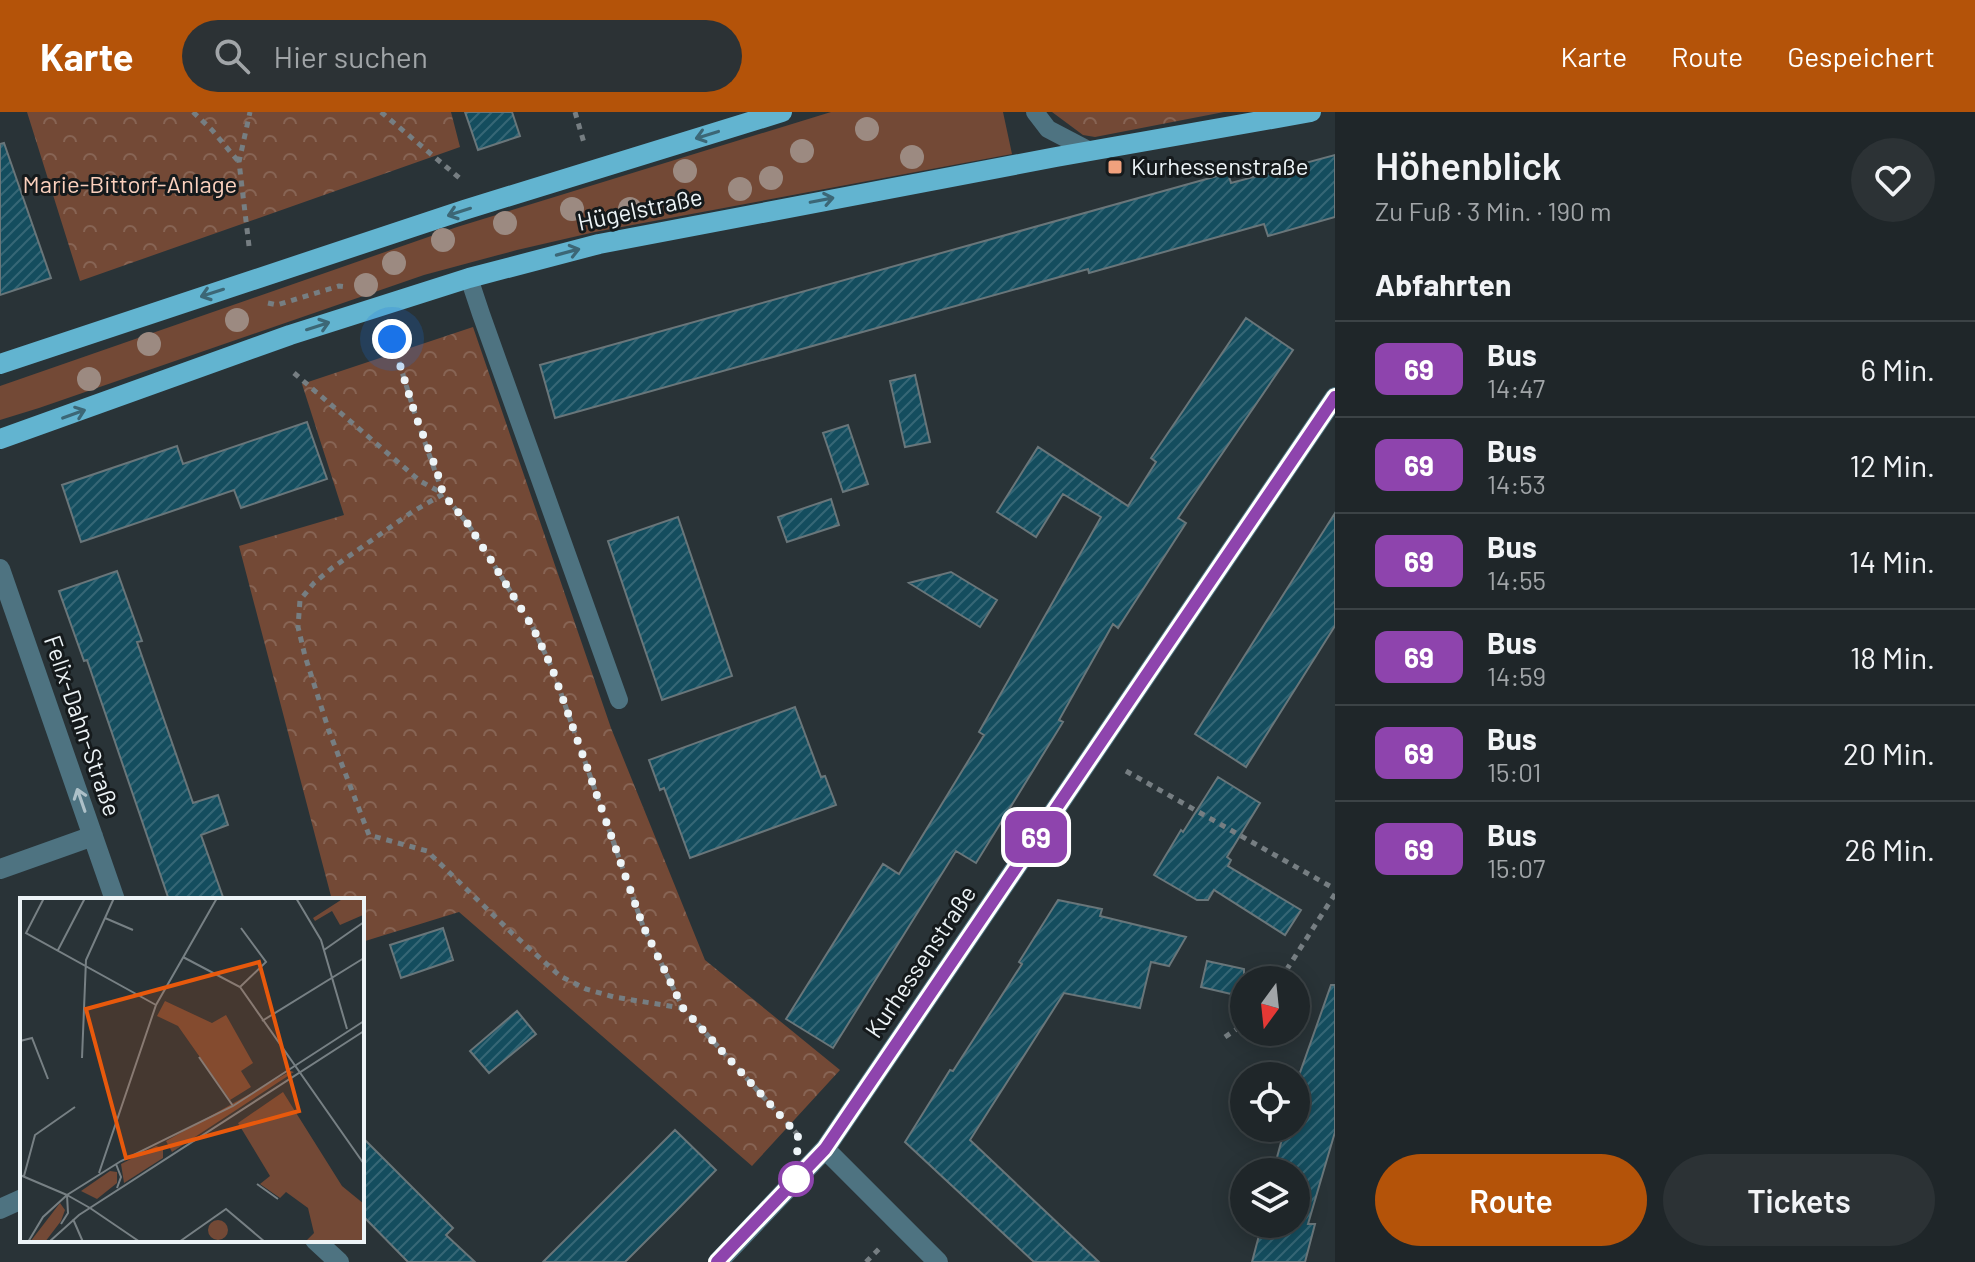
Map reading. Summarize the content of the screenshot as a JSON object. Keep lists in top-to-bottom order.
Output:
{
  "streets": {
    "main road": ["Hügelstraße"],
    "street": ["Felix-Dahn-Straße", "Kurhessenstraße"]
  },
  "one_way": ["Felix-Dahn-Straße"],
  "parks": ["Marie-Bittorf-Anlage"],
  "places": {
    "transit": ["Kurhessenstraße"]
  },
  "lines": ["bus line 69"],
  "north": "bottom",
  "page": {
    "header": "Karte",
    "search": "Hier suchen",
    "nav": ["Karte", "Route", "Gespeichert"],
    "on_map": "69",
    "heading": [
      ["Höhenblick", "Zu Fuß · 3 Min. · 190 m"],
      "Abfahrten"
    ],
    "list": [
      {
        "mark": "69",
        "name": "Bus",
        "note": "14:47",
        "value": "6 Min."
      },
      {
        "mark": "69",
        "name": "Bus",
        "note": "14:53",
        "value": "12 Min."
      },
      {
        "mark": "69",
        "name": "Bus",
        "note": "14:55",
        "value": "14 Min."
      },
      {
        "mark": "69",
        "name": "Bus",
        "note": "14:59",
        "value": "18 Min."
      },
      {
        "mark": "69",
        "name": "Bus",
        "note": "15:01",
        "value": "20 Min."
      },
      {
        "mark": "69",
        "name": "Bus",
        "note": "15:07",
        "value": "26 Min."
      }
    ],
    "buttons": ["Route", "Tickets"]
  }
}
